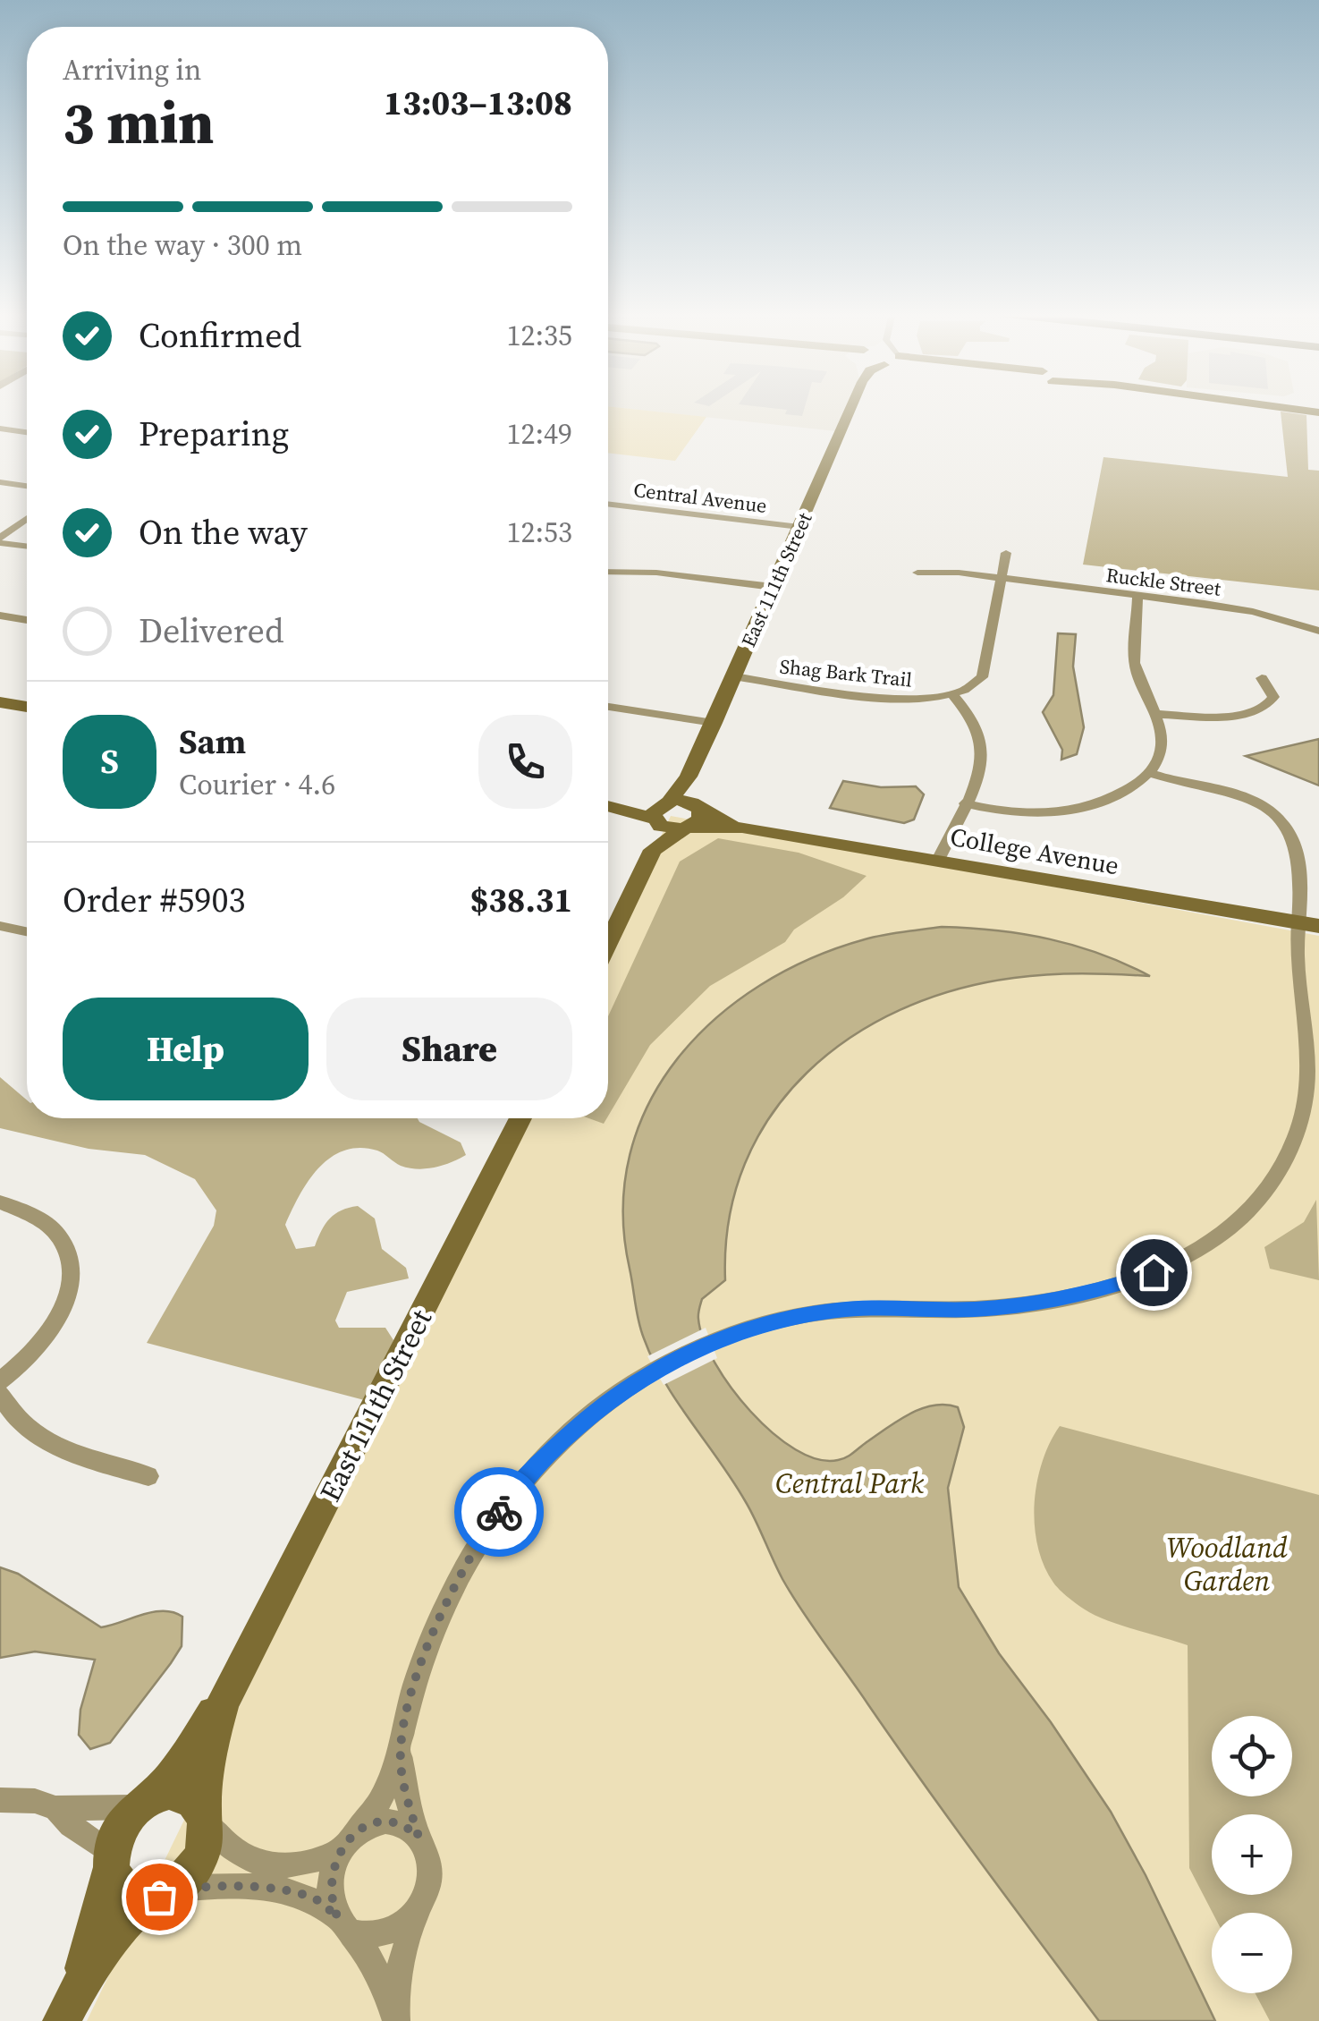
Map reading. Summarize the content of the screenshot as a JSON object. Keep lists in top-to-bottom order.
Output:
{
  "streets": {
    "main road": ["East 111th Street", "College Avenue"],
    "street": ["Central Avenue", "Ruckle Street", "Shag Bark Trail"]
  },
  "crossings": [
    ["Central Avenue", "East 111th Street"],
    ["East 111th Street", "Shag Bark Trail"]
  ],
  "parks": ["Central Park", "Woodland Garden"],
  "page": {
    "heading": ["3 min", "Arriving in", "13:03–13:08"],
    "panel": [
      "Sam",
      "Courier · 4.6",
      "Order #5903",
      "$38.31"
    ],
    "bar": "On the way · 300 m",
    "list": [
      ["Confirmed", "12:35"],
      ["Preparing", "12:49"],
      ["On the way", "12:53"],
      "Delivered"
    ],
    "round": "S",
    "buttons": ["Help", "Share"],
    "map_buttons": ["+", "−"]
  }
}
